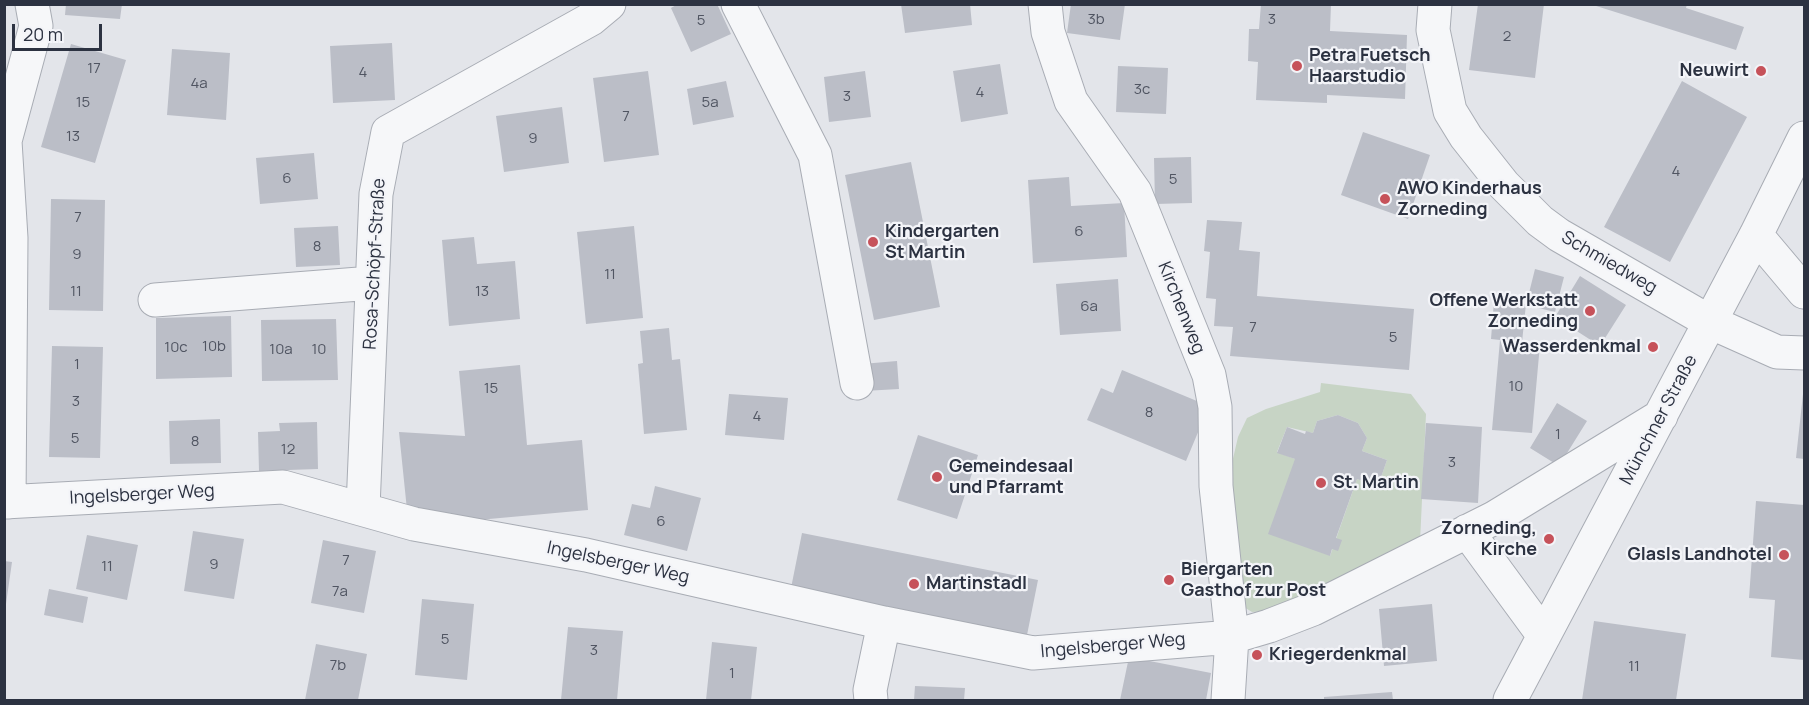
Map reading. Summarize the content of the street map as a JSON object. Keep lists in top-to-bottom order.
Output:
{
  "streets": {
    "street": [
      "Schmiedweg",
      "Rosa-Schöpf-Straße",
      "Kirchenweg",
      "Münchner Straße",
      "Ingelsberger Weg"
    ]
  },
  "crossings": [
    ["Schmiedweg", "Münchner Straße"],
    ["Rosa-Schöpf-Straße", "Ingelsberger Weg"],
    ["Kirchenweg", "Ingelsberger Weg"],
    ["Münchner Straße", "Ingelsberger Weg"]
  ],
  "places": [
    "Petra Fuetsch Haarstudio",
    "Neuwirt",
    "AWO Kinderhaus Zorneding",
    "Kindergarten St Martin",
    "Offene Werkstatt Zorneding",
    "Wasserdenkmal",
    "Gemeindesaal und Pfarramt",
    "St. Martin",
    "Zorneding, Kirche",
    "Glasls Landhotel",
    "Biergarten Gasthof zur Post",
    "Martinstadl",
    "Kriegerdenkmal"
  ],
  "house_numbers": [
    "3b",
    "3",
    "5",
    "2",
    "17",
    "4",
    "4a",
    "3c",
    "4",
    "3",
    "15",
    "5a",
    "7",
    "13",
    "9",
    "4",
    "6",
    "5",
    "7",
    "6",
    "8",
    "9",
    "11",
    "11",
    "13",
    "6a",
    "7",
    "5",
    "10b",
    "10c",
    "10a",
    "10",
    "1",
    "10",
    "15",
    "3",
    "8",
    "4",
    "1",
    "5",
    "8",
    "12",
    "3",
    "6",
    "7",
    "9",
    "11",
    "7a",
    "5",
    "3",
    "7b",
    "11",
    "1"
  ],
  "scale_bar": "20 m"
}
